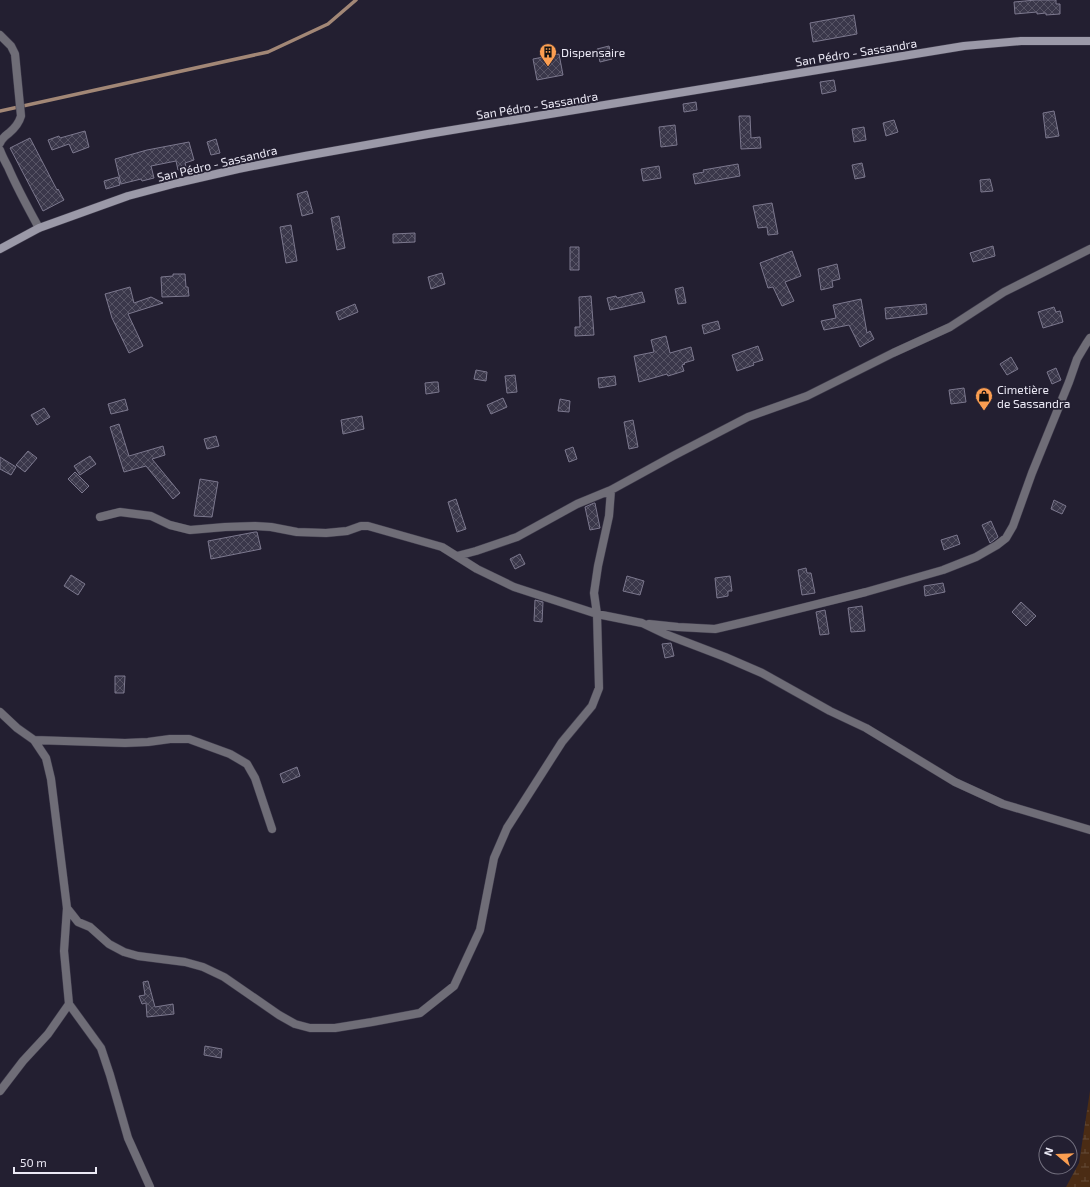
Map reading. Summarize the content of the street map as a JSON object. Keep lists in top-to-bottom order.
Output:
{
  "streets": {
    "main road": ["San Pédro - Sassandra"]
  },
  "places": {
    "building": ["Dispensaire"],
    "shop": ["Cimetière de Sassandra"]
  },
  "scale_bar": "50 m",
  "north": "left"
}
